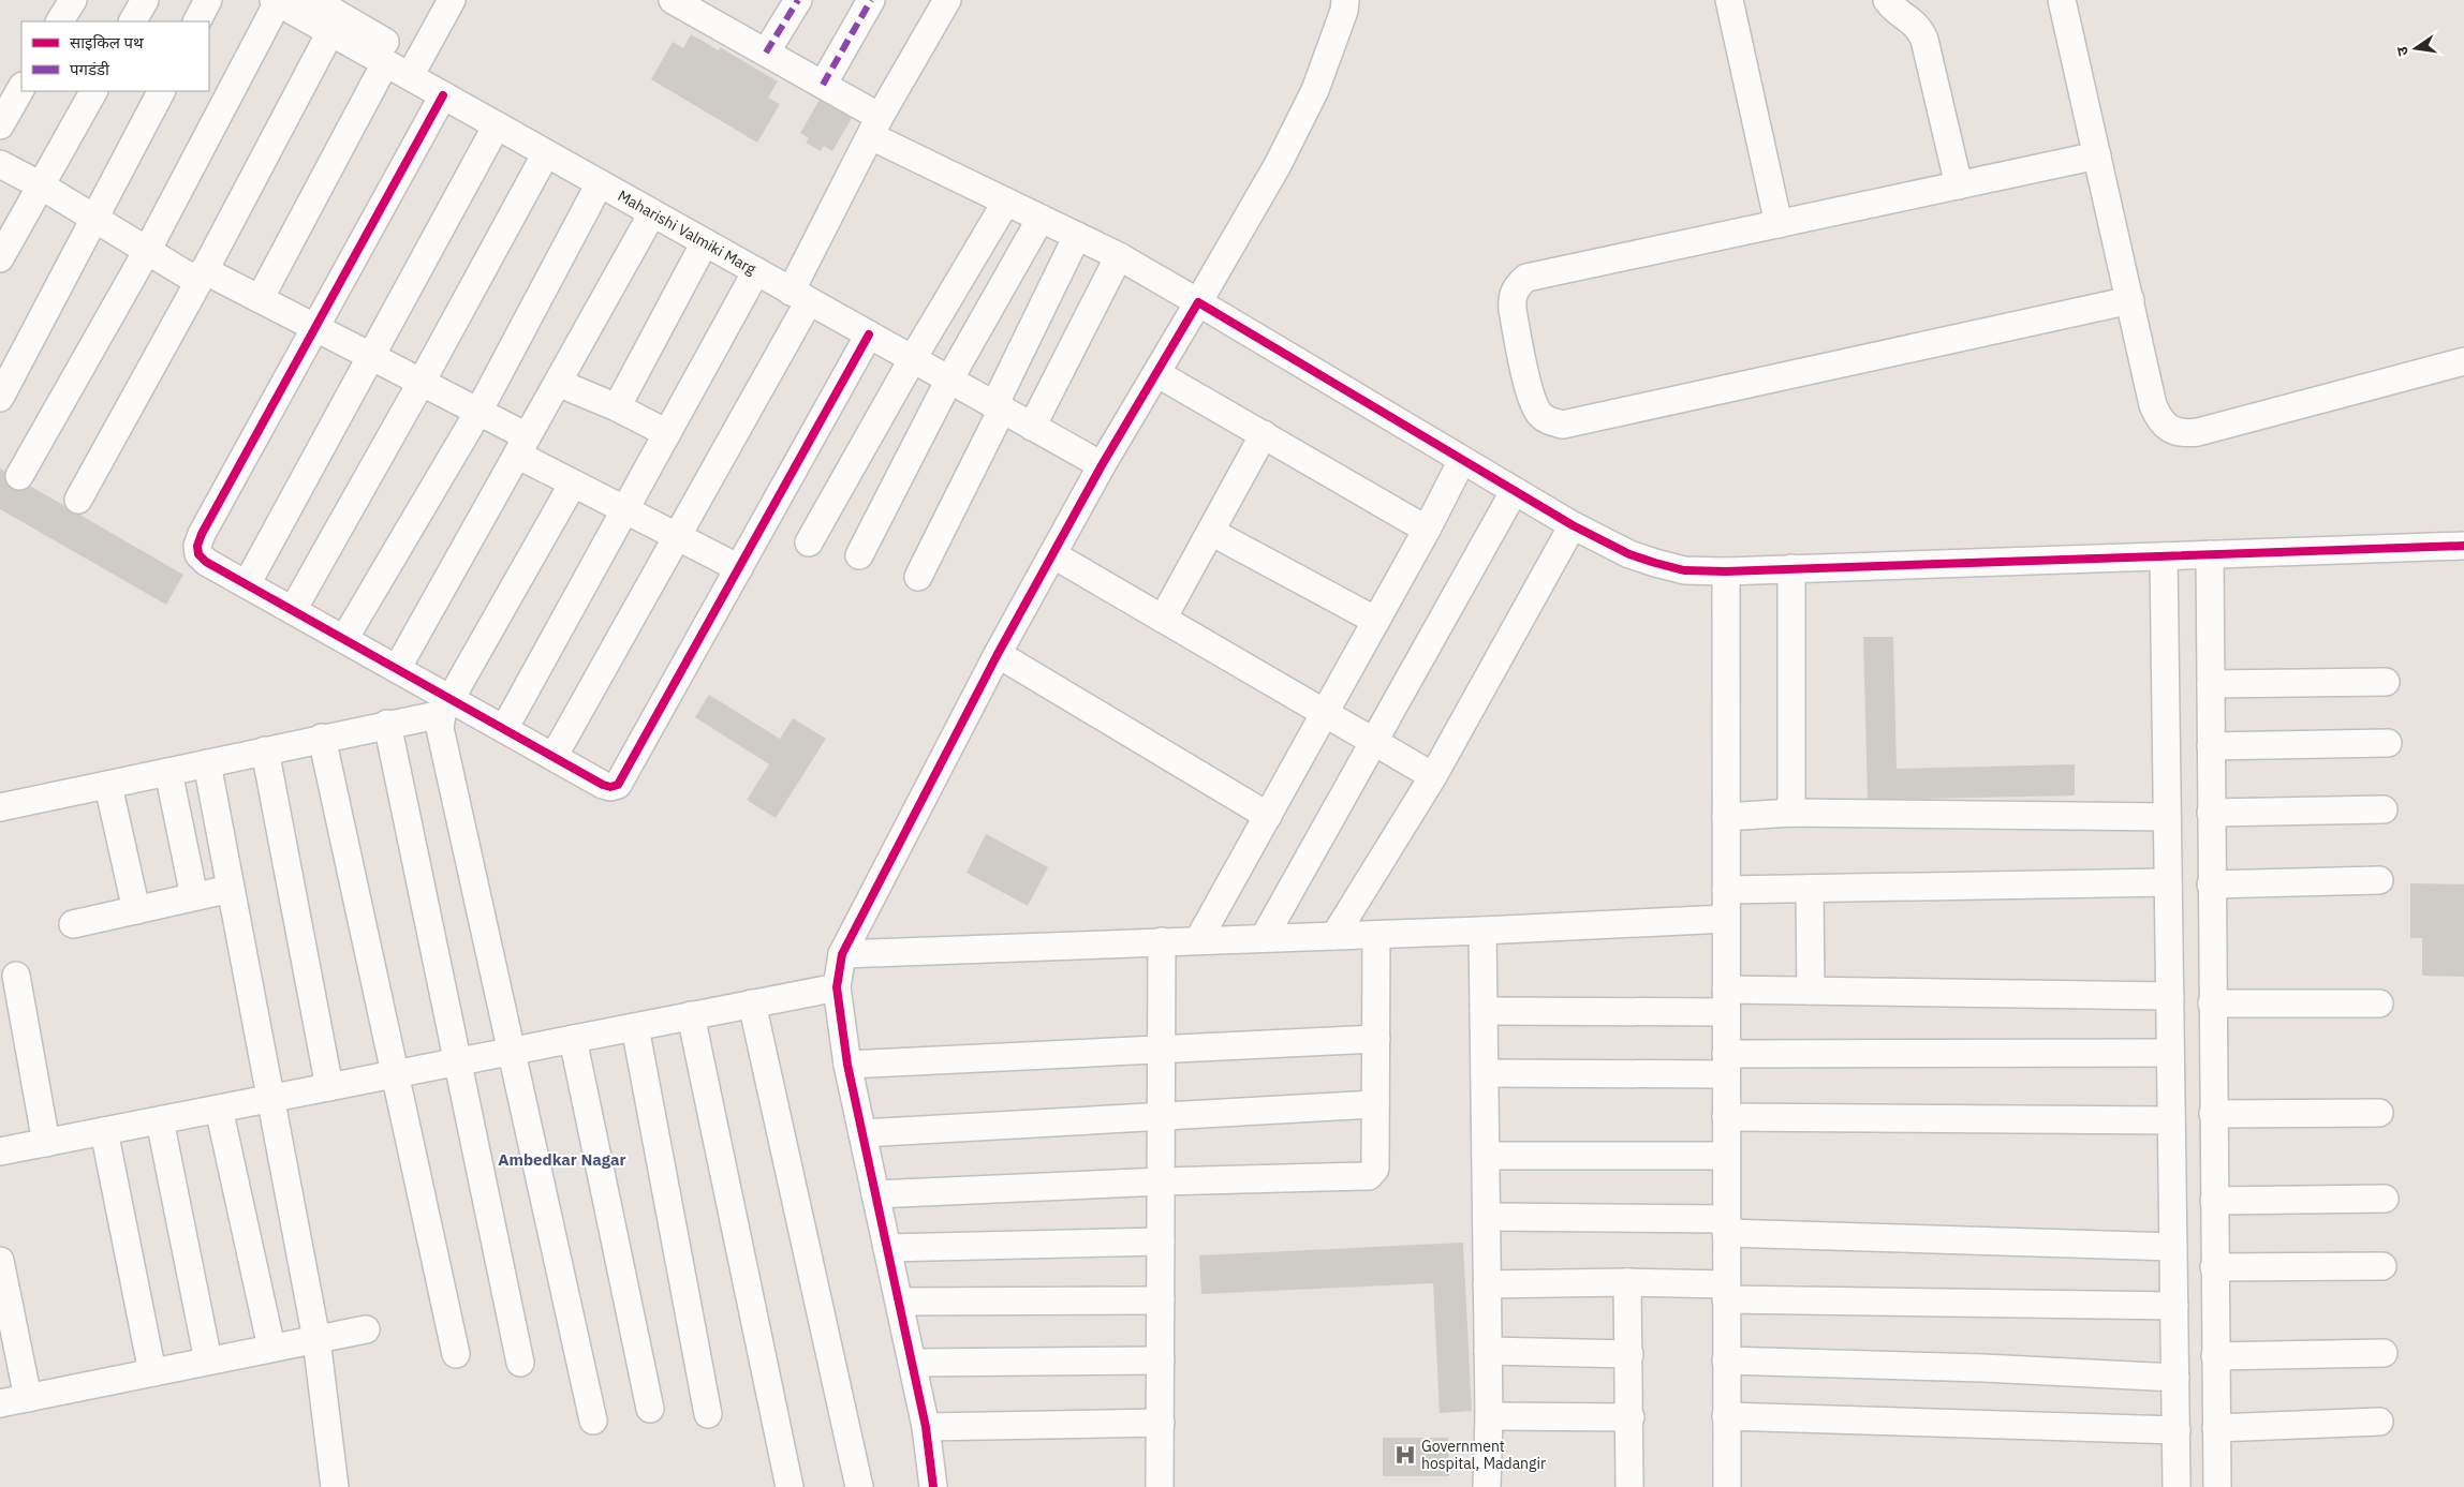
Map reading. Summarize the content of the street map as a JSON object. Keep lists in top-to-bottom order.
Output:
{
  "streets": {
    "street": ["Maharishi Valmiki Marg"]
  },
  "districts": ["Ambedkar Nagar"],
  "places": {
    "hospital": ["Government hospital, Madangir"]
  },
  "legend": ["साइकिल पथ", "पगडंडी"],
  "north": "left"
}
